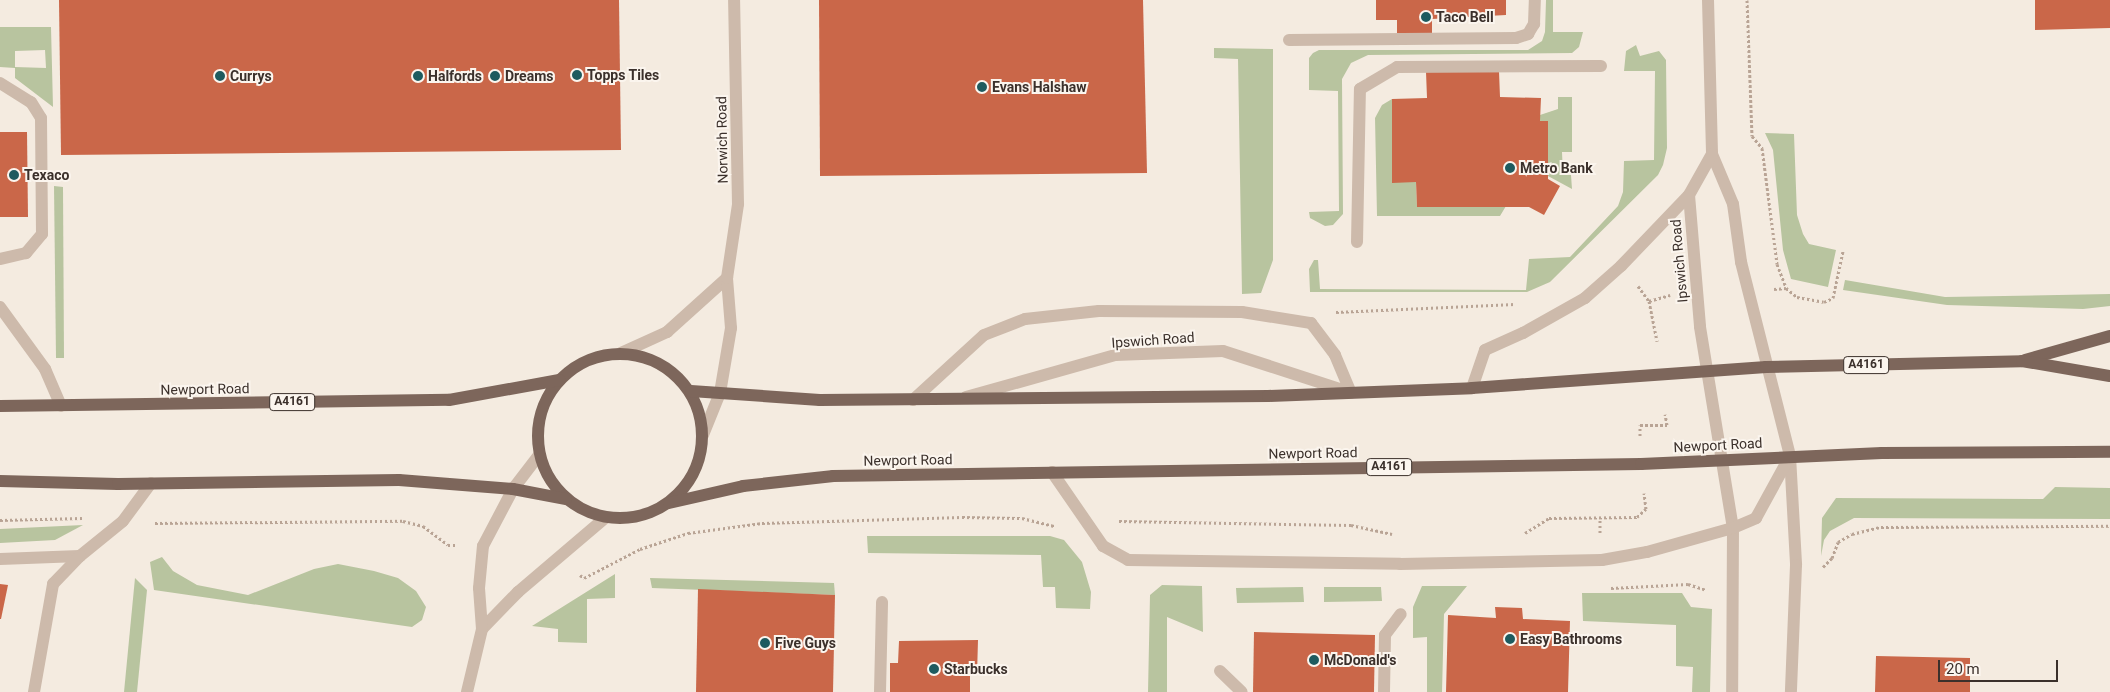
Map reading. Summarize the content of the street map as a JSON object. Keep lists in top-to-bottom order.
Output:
{
  "streets": {
    "main road": ["A4161", "Newport Road"],
    "street": ["Norwich Road", "Ipswich Road"]
  },
  "crossings": [
    ["Norwich Road", "A4161"],
    ["Norwich Road", "Newport Road"],
    ["Ipswich Road", "A4161"],
    ["Ipswich Road", "Newport Road"],
    ["A4161", "Newport Road"]
  ],
  "places": [
    "Taco Bell",
    "Topps Tiles",
    "Currys",
    "Halfords",
    "Dreams",
    "Evans Halshaw",
    "Metro Bank",
    "Texaco",
    "Easy Bathrooms",
    "Five Guys",
    "McDonald's",
    "Starbucks"
  ],
  "scale_bar": "20 m"
}
